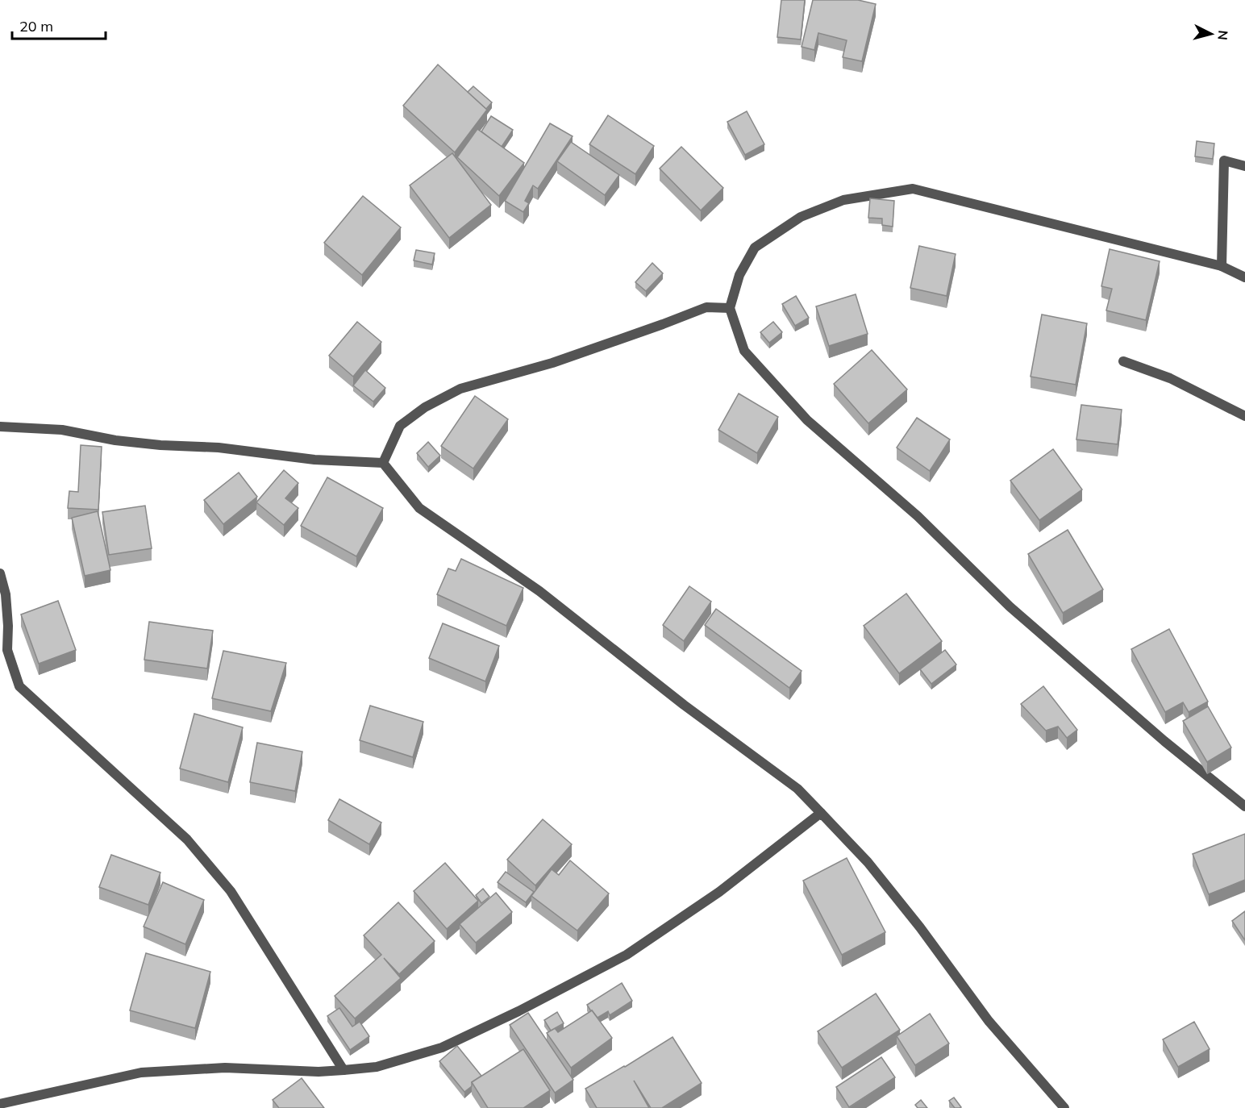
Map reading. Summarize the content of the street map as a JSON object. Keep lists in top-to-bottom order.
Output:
{
  "scale_bar": "20 m",
  "north": "right"
}
